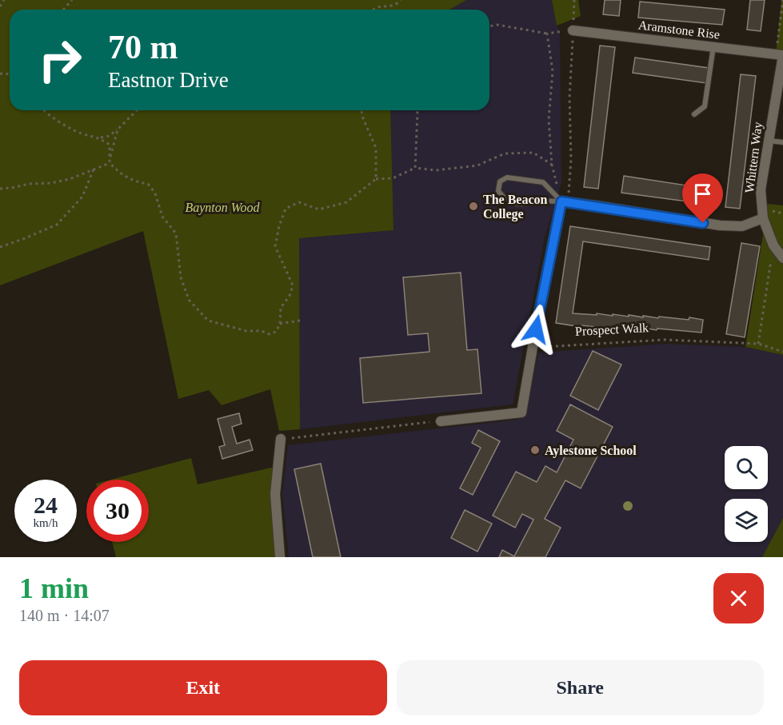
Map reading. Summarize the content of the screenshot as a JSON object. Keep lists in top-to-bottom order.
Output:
{
  "streets": {
    "street": ["Aramstone Rise", "Whittern Way"],
    "path": ["Prospect Walk"]
  },
  "crossings": [
    ["Aramstone Rise", "Whittern Way"]
  ],
  "parks": ["Baynton Wood"],
  "places": ["The Beacon College", "Aylestone School"],
  "page": {
    "turn": ["70 m", "Eastnor Drive"],
    "speed": "24 km/h",
    "limit": "30",
    "heading": ["1 min", "140 m · 14:07"],
    "buttons": ["Exit", "Share"]
  }
}
